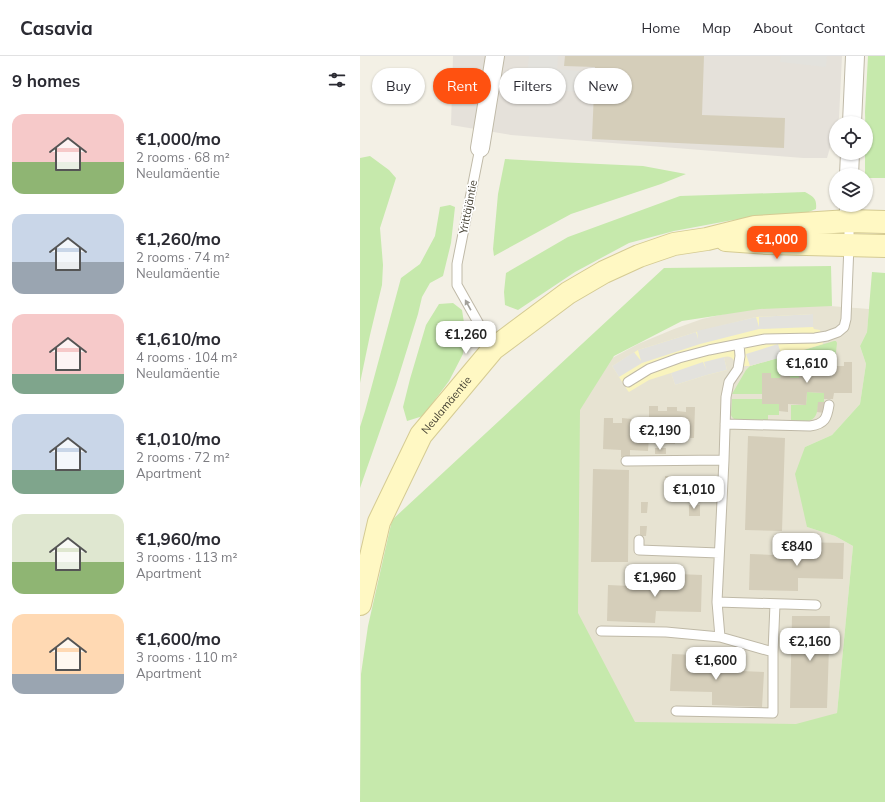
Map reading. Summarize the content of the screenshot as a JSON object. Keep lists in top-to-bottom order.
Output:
{
  "streets": {
    "street": ["Yrittäjäntie", "Neulamäentie"]
  },
  "crossings": [
    ["Yrittäjäntie", "Neulamäentie"]
  ],
  "one_way": ["Yrittäjäntie"],
  "page": {
    "header": "Casavia",
    "nav": [
      "Home",
      "Map",
      "About",
      "Contact"
    ],
    "heading": "9 homes",
    "chip": [
      "Buy",
      "Rent",
      "Filters",
      "New"
    ],
    "list": [
      {
        "name": "€1,000/mo",
        "note": "2 rooms · 68 m² · Neulamäentie"
      },
      {
        "name": "€1,260/mo",
        "note": "2 rooms · 74 m² · Neulamäentie"
      },
      {
        "name": "€1,610/mo",
        "note": "4 rooms · 104 m² · Neulamäentie"
      },
      {
        "name": "€1,010/mo",
        "note": "2 rooms · 72 m² · Apartment"
      },
      {
        "name": "€1,960/mo",
        "note": "3 rooms · 113 m² · Apartment"
      },
      {
        "name": "€1,600/mo",
        "note": "3 rooms · 110 m² · Apartment"
      }
    ],
    "price": [
      "€1,000",
      "€1,260",
      "€1,610",
      "€2,190",
      "€1,010",
      "€840",
      "€1,960",
      "€2,160",
      "€1,600"
    ]
  }
}
